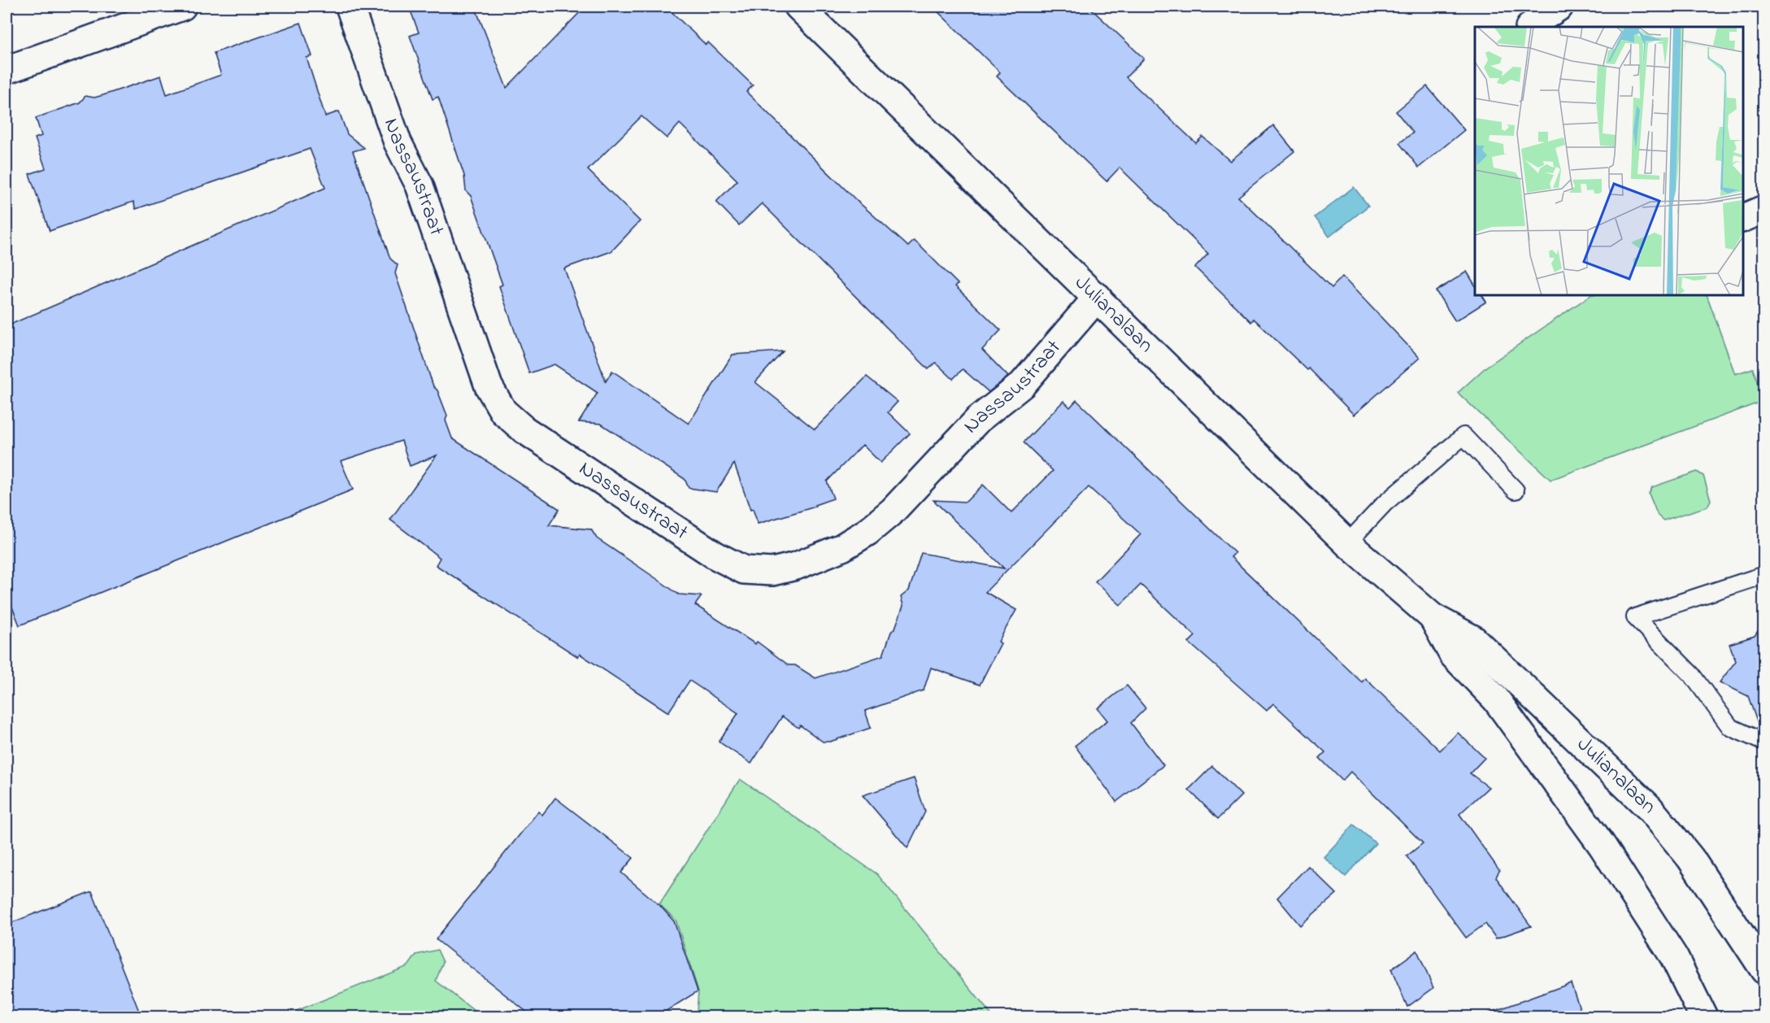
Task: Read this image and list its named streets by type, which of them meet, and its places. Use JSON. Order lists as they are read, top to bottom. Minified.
{"streets":{"main road":["Nassaustraat","Julianalaan"]},"crossings":[["Nassaustraat","Julianalaan"]]}
